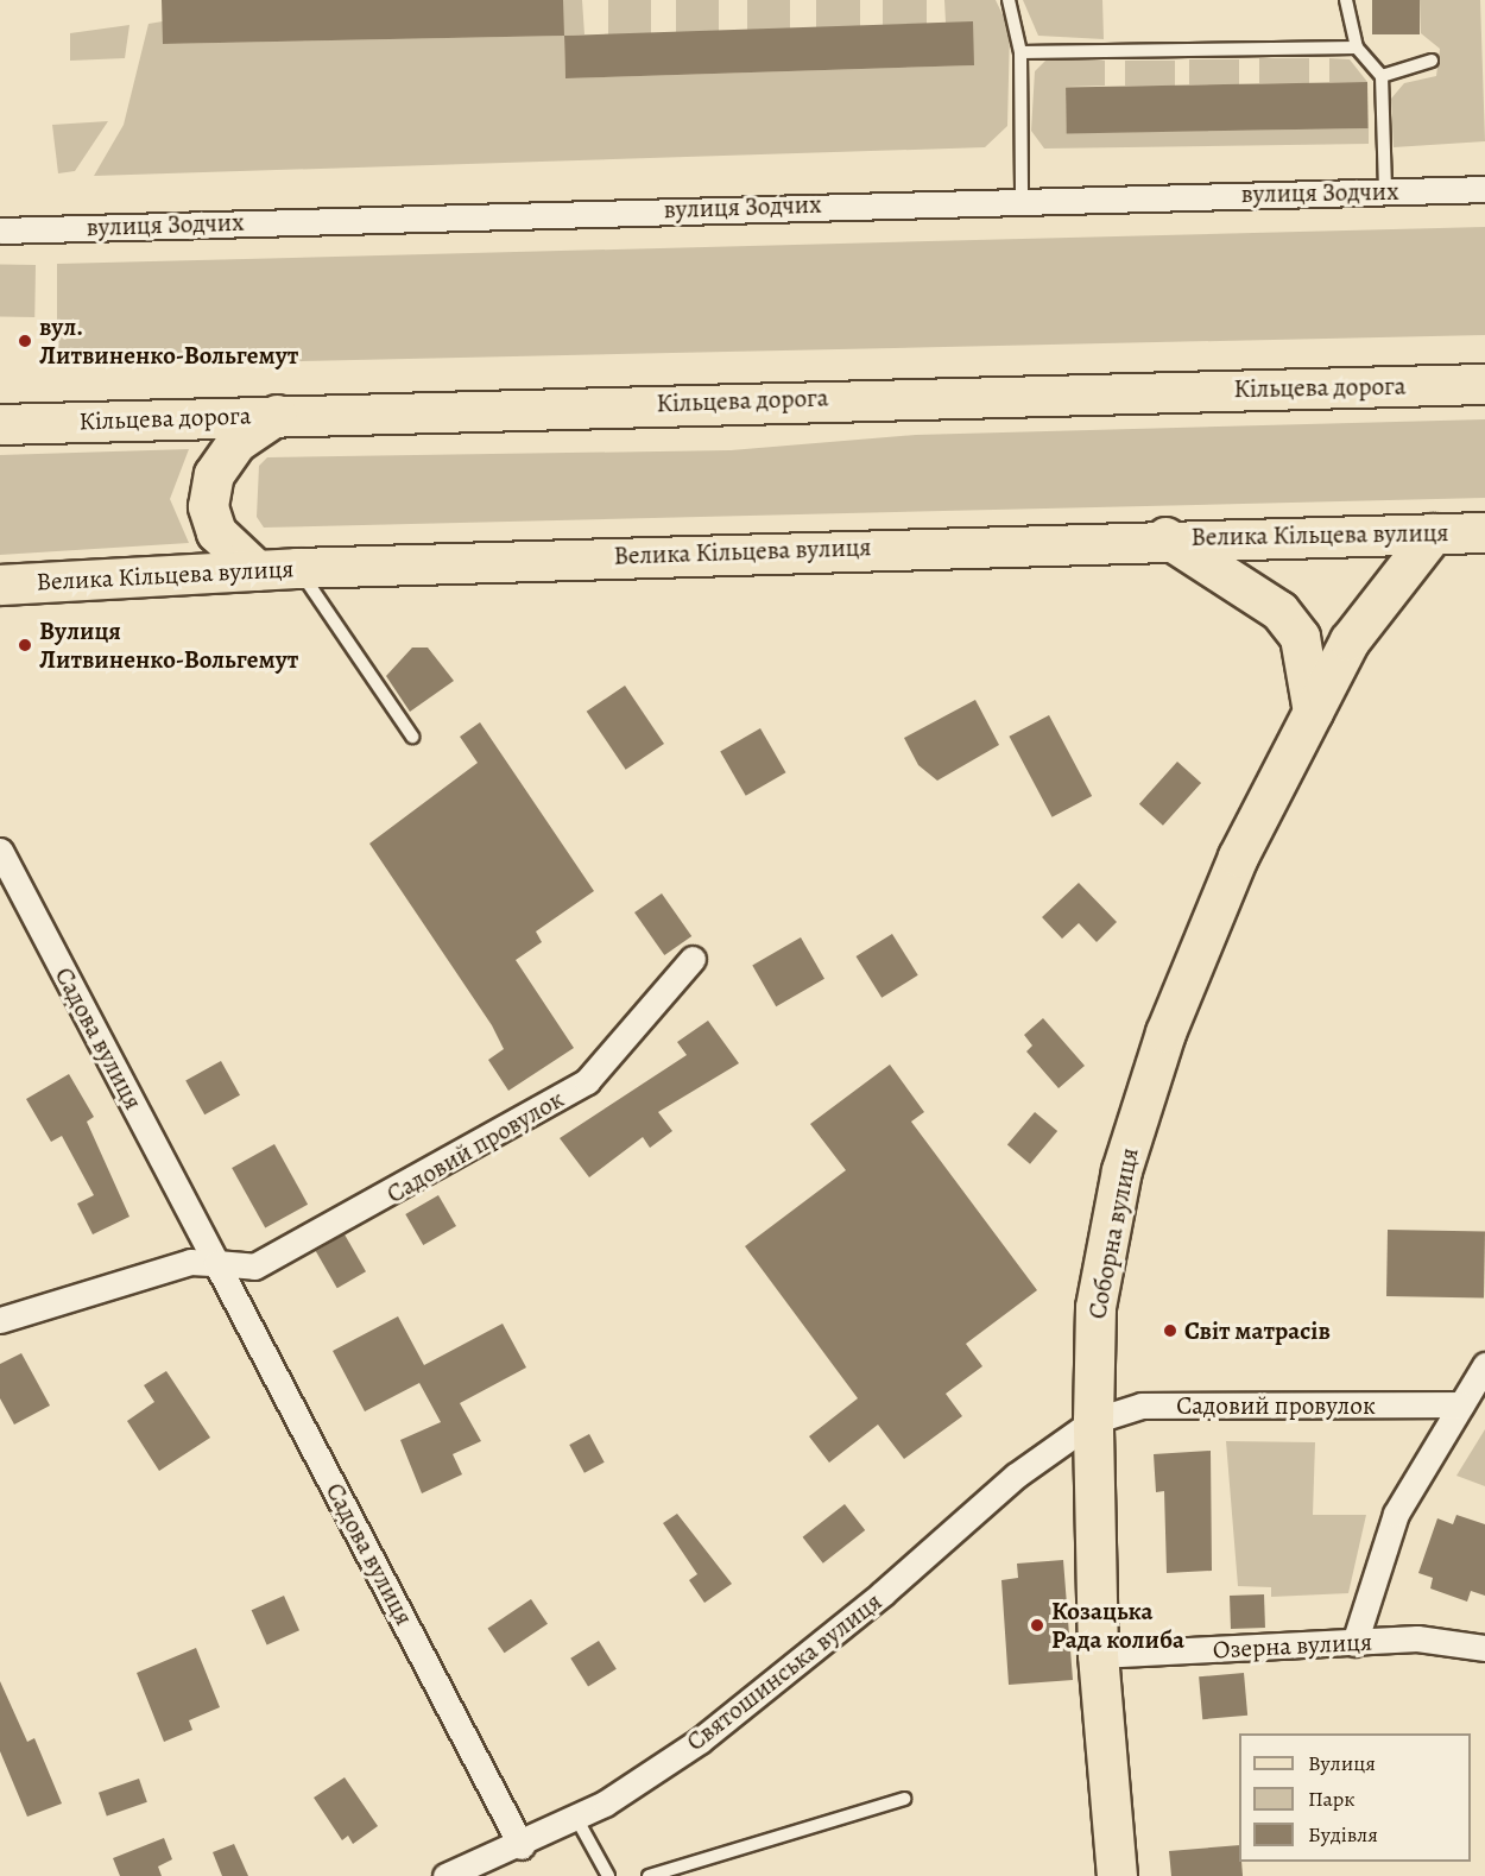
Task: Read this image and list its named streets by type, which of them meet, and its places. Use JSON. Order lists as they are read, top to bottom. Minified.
{"streets":{"main road":["Кільцева дорога","Велика Кільцева вулиця","Соборна вулиця"],"street":["вулиця Зодчих","Садова вулиця","Садовий провулок","Озерна вулиця","Святошинська вулиця"]},"crossings":[["Велика Кільцева вулиця","Соборна вулиця"],["Садова вулиця","Садовий провулок"],["Садова вулиця","Святошинська вулиця"],["Садовий провулок","Соборна вулиця"],["Садовий провулок","Святошинська вулиця"],["Соборна вулиця","Озерна вулиця"],["Соборна вулиця","Святошинська вулиця"]],"places":["вул. Литвиненко-Вольгемут","Вулиця Литвиненко-Вольгемут","Світ матрасів","Козацька Рада колиба"],"legend":["Вулиця","Парк","Будівля"]}
